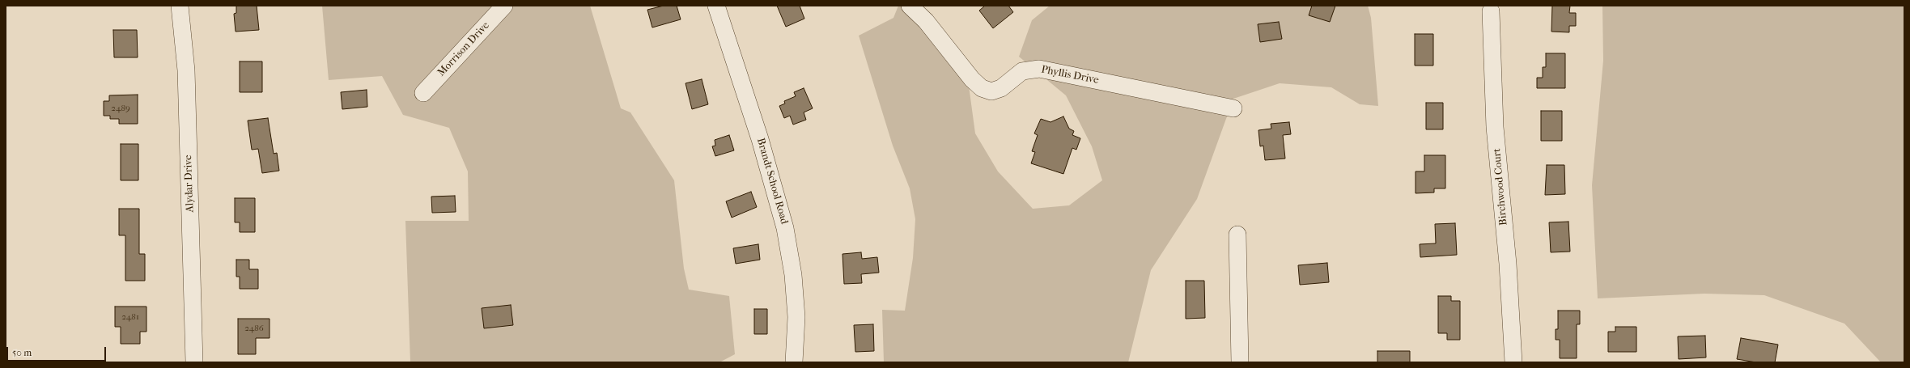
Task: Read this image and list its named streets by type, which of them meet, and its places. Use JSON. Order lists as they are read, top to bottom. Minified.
{"streets":{"street":["Morrison Drive","Phyllis Drive","Brandt School Road","Alydar Drive","Birchwood Court"]},"house_numbers":["2489","2481","2486"],"scale_bar":"50 m"}
